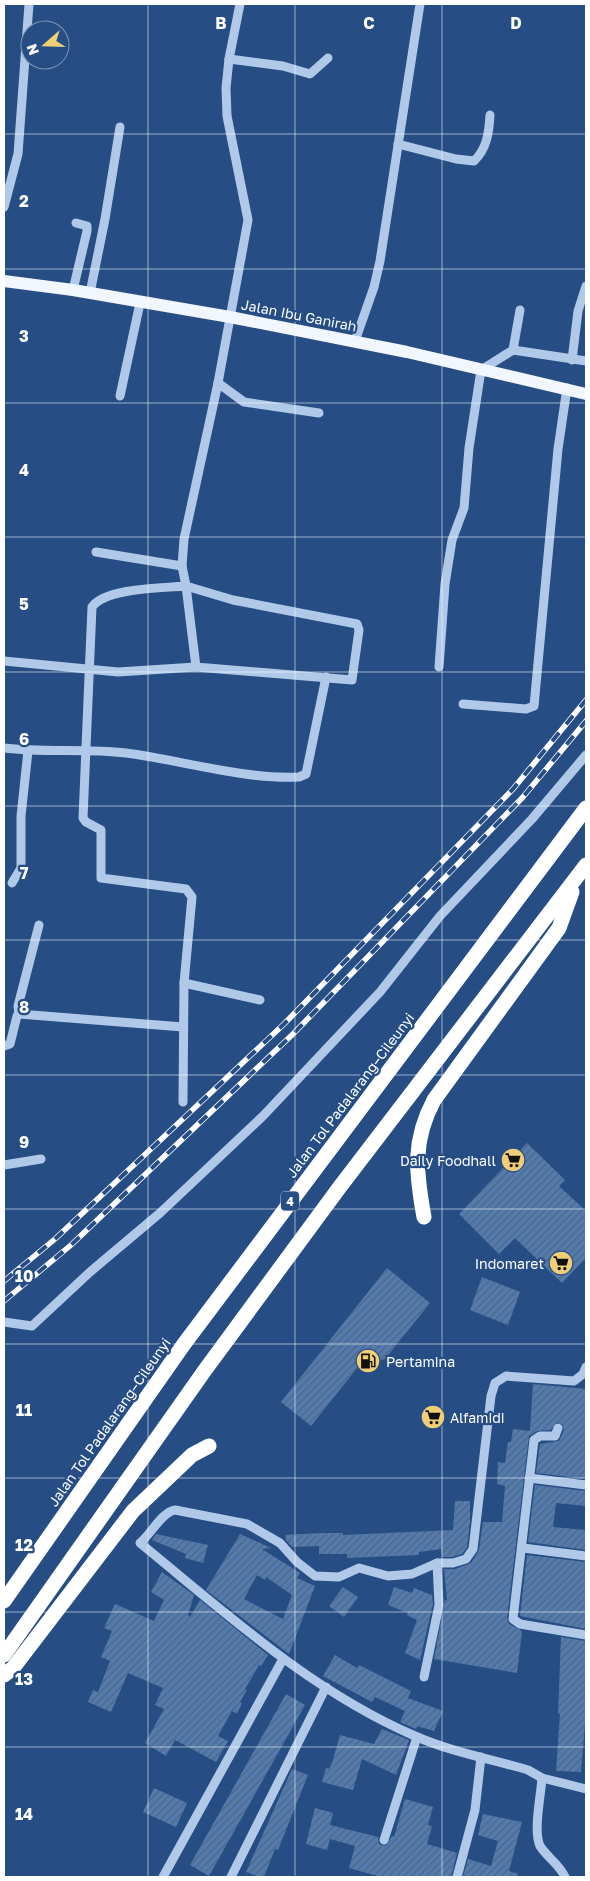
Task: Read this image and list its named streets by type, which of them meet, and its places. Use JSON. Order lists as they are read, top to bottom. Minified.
{"streets":{"highway":["Jalan Tol Padalarang–Cileunyi","4"],"main road":["Jalan Ibu Ganirah"]},"places":{"supermarket":["Daily Foodhall","Indomaret","Alfamidi"],"fuel station":["Pertamina"]},"north":"left","grid":{"columns":["B","C","D"],"rows":["2","3","4","5","6","7","8","9","10","11","12","13","14"]}}
